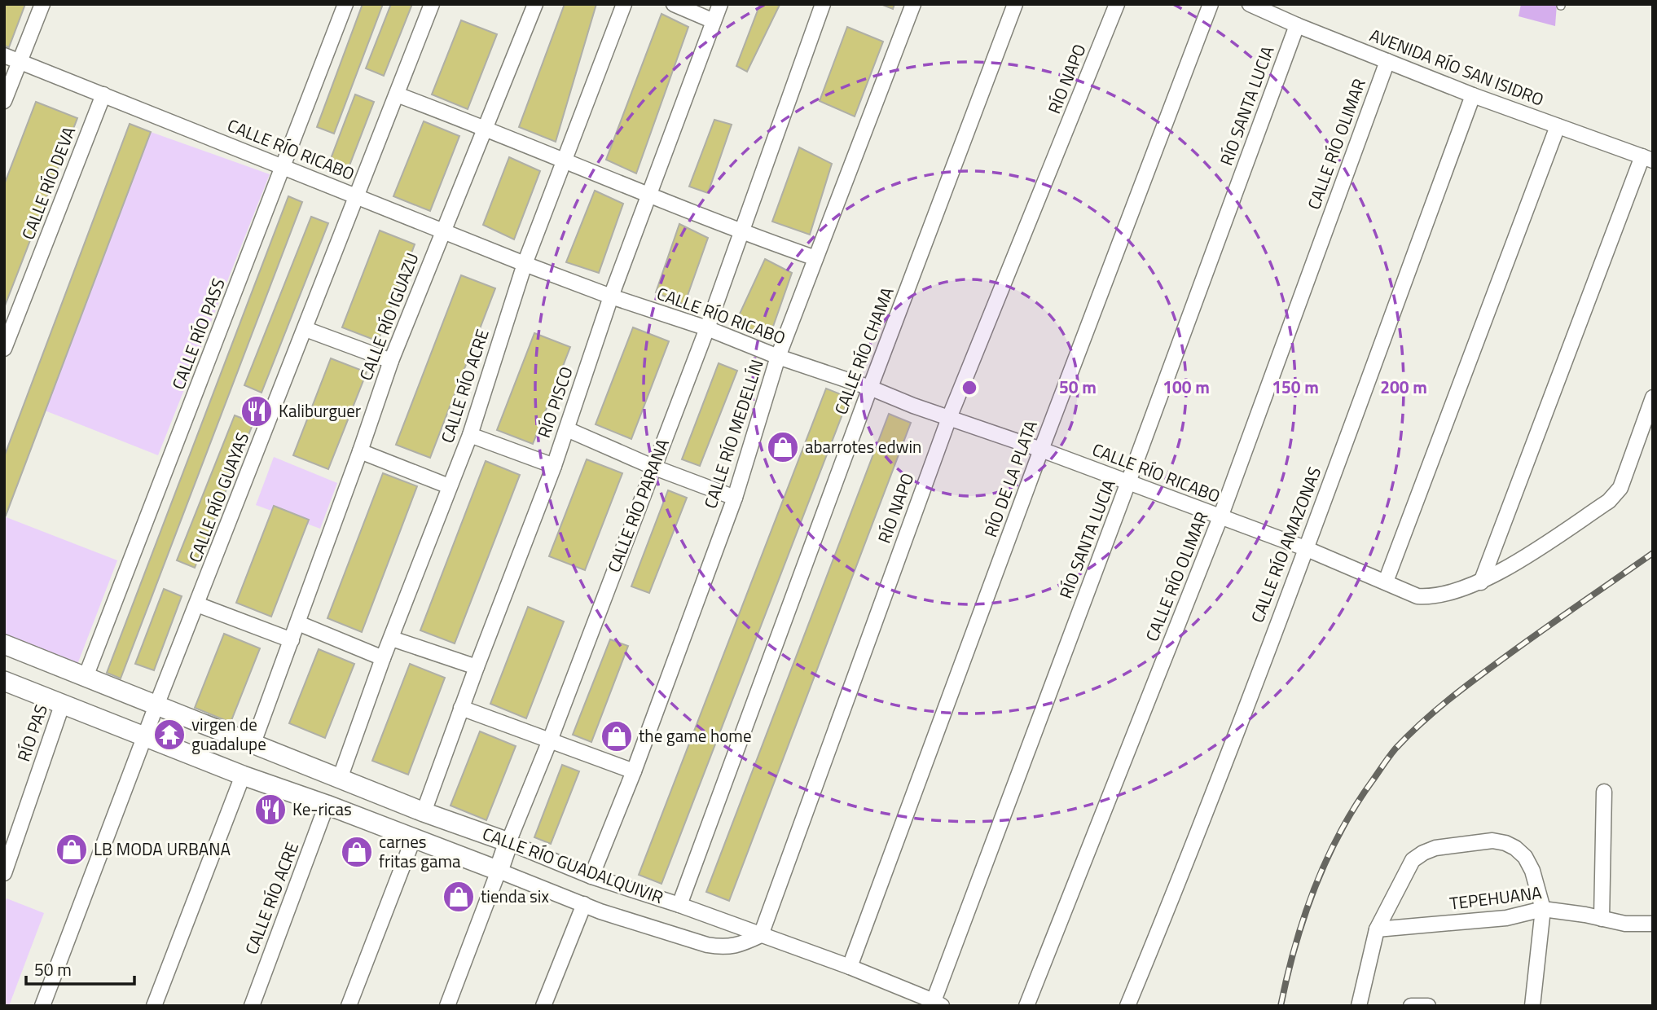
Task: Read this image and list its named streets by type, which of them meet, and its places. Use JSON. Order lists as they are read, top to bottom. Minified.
{"streets":{"street":["AVENIDA RÍO SAN ISIDRO","RÍO NAPO","RÍO SANTA LUCIA","CALLE RÍO OLIMAR","CALLE RÍO RICABO","CALLE RÍO DEVA","CALLE RÍO IGUAZU","CALLE RÍO PASS","CALLE RÍO CHAMA","CALLE RÍO ACRE","RÍO PISCO","CALLE RÍO MEDELLÍN","RÍO DE LA PLATA","CALLE RÍO GUAYAS","CALLE RÍO PARANA","CALLE RÍO AMAZONAS","RÍO PAS","CALLE RÍO GUADALQUIVIR","TEPEHUANA"]},"crossings":[["AVENIDA RÍO SAN ISIDRO","RÍO SANTA LUCIA"],["AVENIDA RÍO SAN ISIDRO","CALLE RÍO OLIMAR"],["AVENIDA RÍO SAN ISIDRO","CALLE RÍO AMAZONAS"],["RÍO NAPO","CALLE RÍO RICABO"],["RÍO NAPO","CALLE RÍO GUADALQUIVIR"],["RÍO SANTA LUCIA","CALLE RÍO RICABO"],["RÍO SANTA LUCIA","CALLE RÍO GUADALQUIVIR"],["CALLE RÍO OLIMAR","CALLE RÍO RICABO"],["CALLE RÍO RICABO","CALLE RÍO DEVA"],["CALLE RÍO RICABO","CALLE RÍO IGUAZU"],["CALLE RÍO RICABO","CALLE RÍO PASS"],["CALLE RÍO RICABO","CALLE RÍO CHAMA"],["CALLE RÍO RICABO","CALLE RÍO ACRE"],["CALLE RÍO RICABO","RÍO PISCO"],["CALLE RÍO RICABO","CALLE RÍO MEDELLÍN"],["CALLE RÍO RICABO","RÍO DE LA PLATA"],["CALLE RÍO RICABO","CALLE RÍO GUAYAS"],["CALLE RÍO RICABO","CALLE RÍO PARANA"],["CALLE RÍO RICABO","CALLE RÍO AMAZONAS"],["CALLE RÍO IGUAZU","CALLE RÍO GUADALQUIVIR"],["CALLE RÍO PASS","CALLE RÍO GUADALQUIVIR"],["CALLE RÍO CHAMA","CALLE RÍO GUADALQUIVIR"],["CALLE RÍO ACRE","CALLE RÍO GUADALQUIVIR"],["RÍO PISCO","CALLE RÍO GUADALQUIVIR"],["CALLE RÍO MEDELLÍN","CALLE RÍO GUADALQUIVIR"],["RÍO DE LA PLATA","CALLE RÍO GUADALQUIVIR"],["CALLE RÍO GUAYAS","CALLE RÍO GUADALQUIVIR"],["CALLE RÍO PARANA","CALLE RÍO GUADALQUIVIR"],["RÍO PAS","CALLE RÍO GUADALQUIVIR"]],"places":{"restaurant":["Kaliburguer","Ke-ricas"],"shop":["abarrotes edwin","the game home","LB MODA URBANA","carnes fritas gama","tienda six"],"temple":["virgen de guadalupe"]},"scale_bar":"50 m","rings":["50 m","100 m","150 m","200 m"]}
